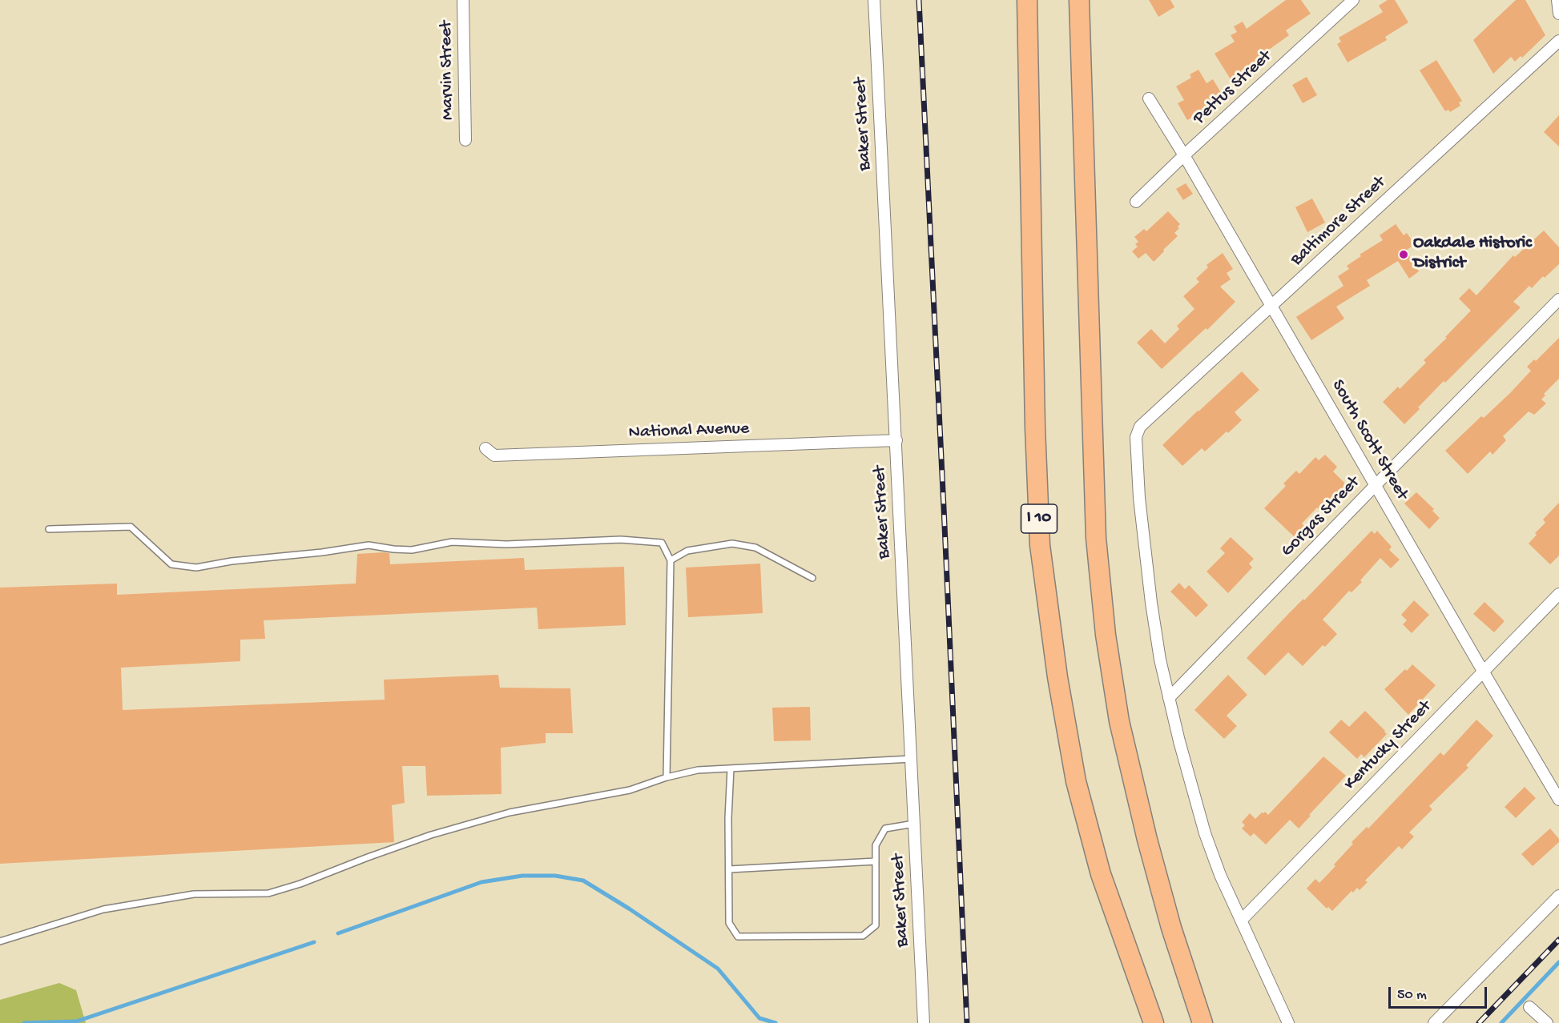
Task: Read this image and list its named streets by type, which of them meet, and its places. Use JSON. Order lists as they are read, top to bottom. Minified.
{"streets":{"highway":["I 10"],"street":["Marvin Street","Pettus Street","Baker Street","Baltimore Street","National Avenue","South Scott Street","Gorgas Street","Kentucky Street"]},"crossings":[["Pettus Street","South Scott Street"],["Baker Street","National Avenue"],["Baltimore Street","South Scott Street"],["Baltimore Street","Gorgas Street"],["South Scott Street","Gorgas Street"],["South Scott Street","Kentucky Street"]],"places":["Oakdale Historic District"],"scale_bar":"50 m"}
